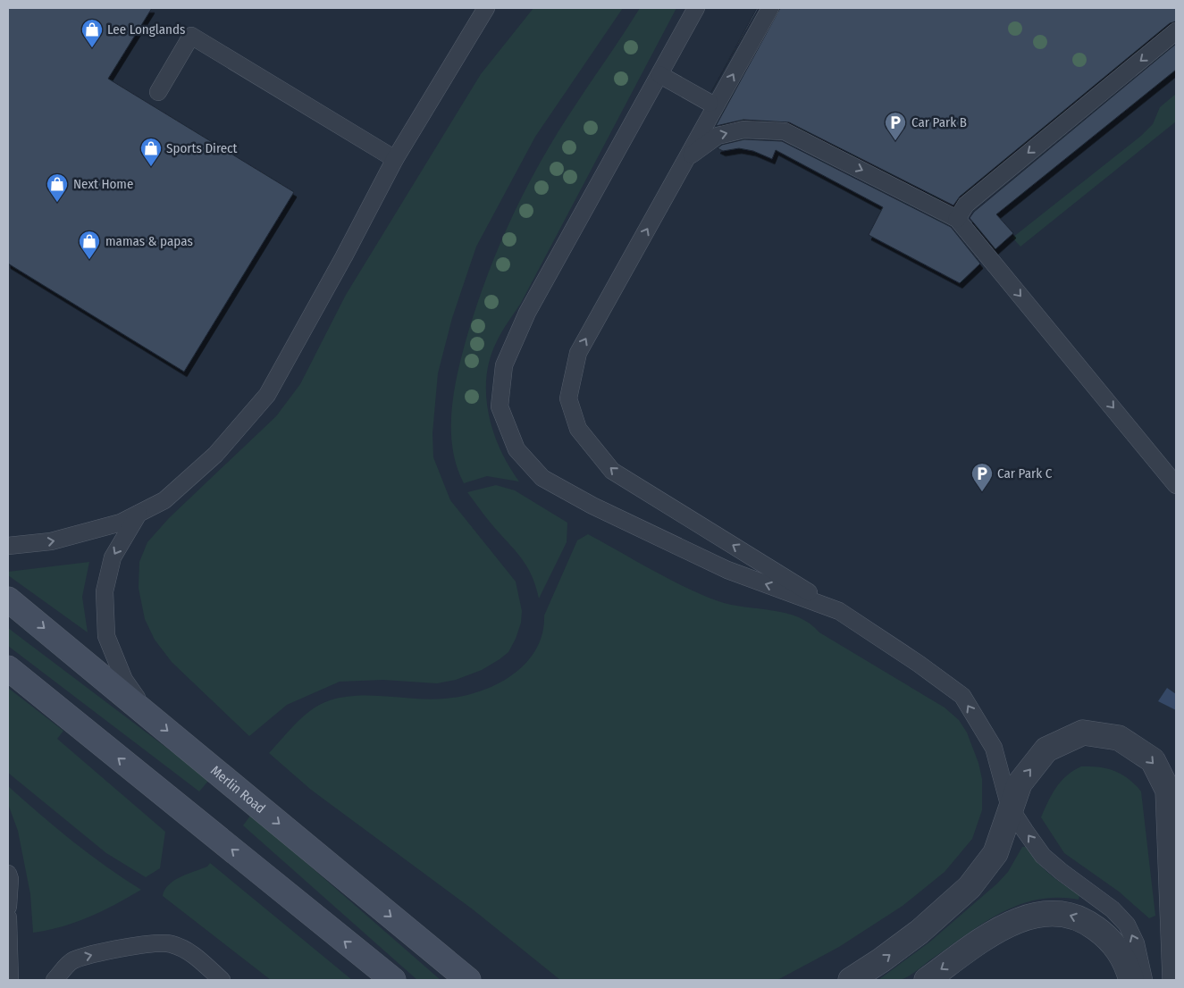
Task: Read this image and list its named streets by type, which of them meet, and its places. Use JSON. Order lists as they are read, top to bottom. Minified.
{"streets":{"street":["Merlin Road"]},"places":{"shop":["Lee Longlands","Sports Direct","Next Home","mamas & papas"],"parking":["Car Park B","Car Park C"]}}
